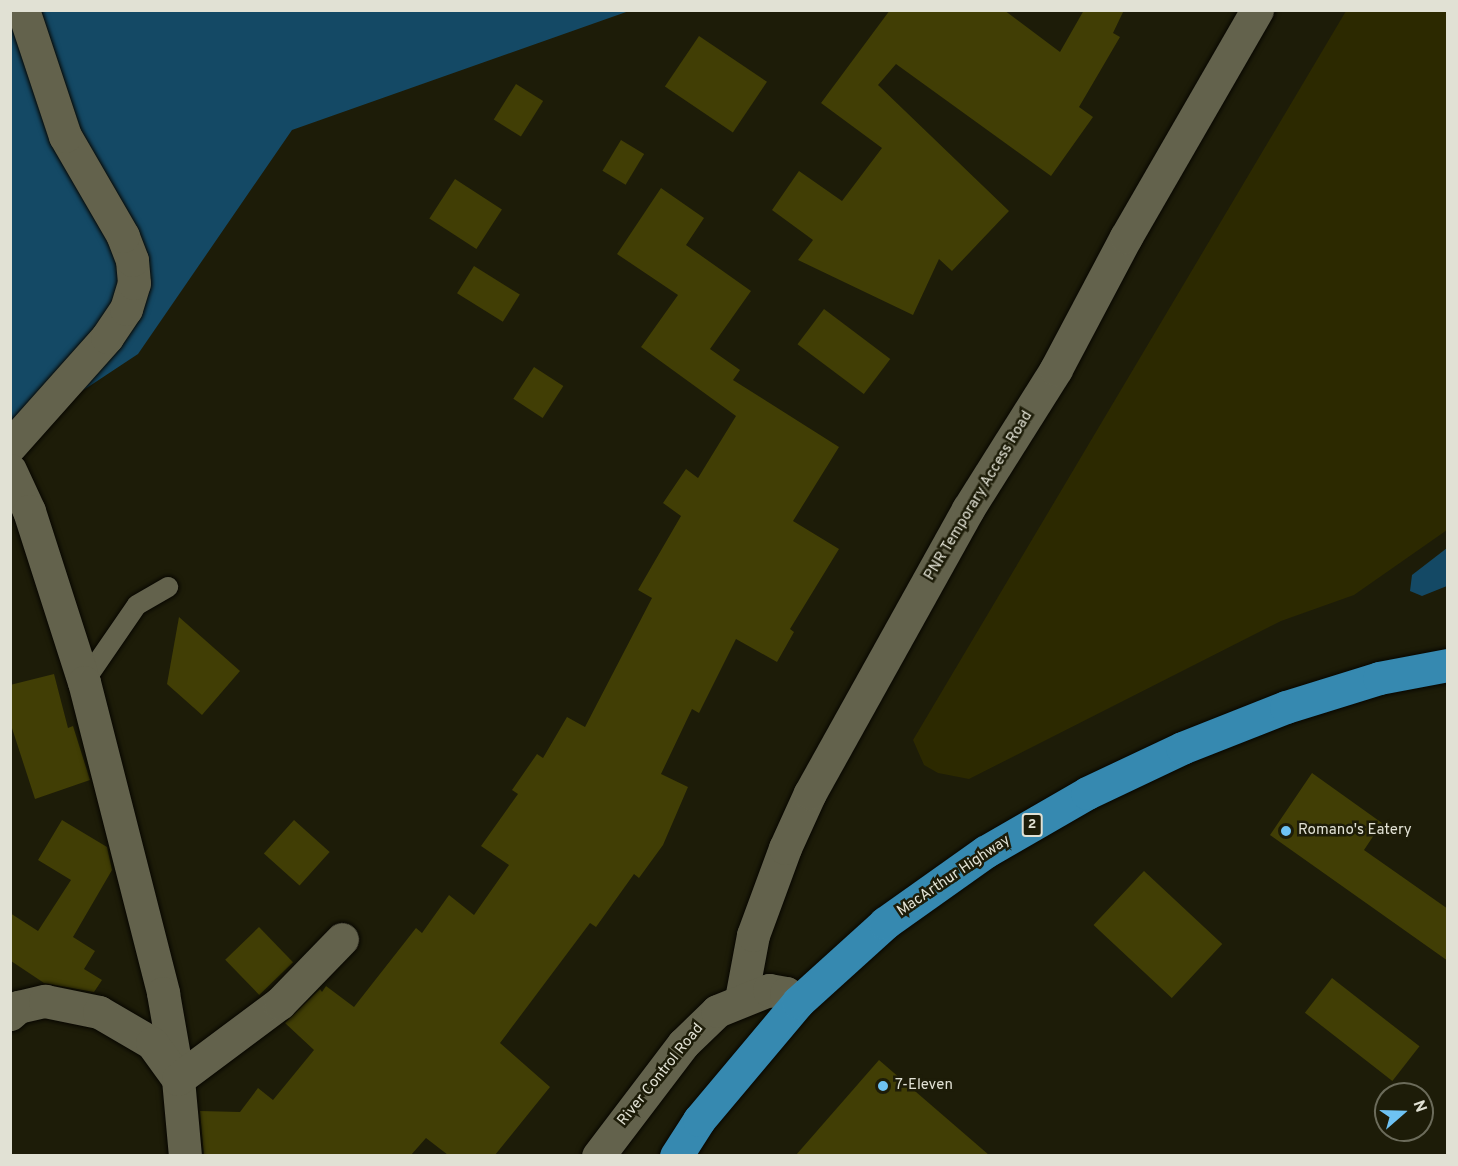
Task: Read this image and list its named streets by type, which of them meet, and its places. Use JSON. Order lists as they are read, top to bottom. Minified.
{"streets":{"highway":["2","MacArthur Highway"],"street":["PNR Temporary Access Road","River Control Road"]},"crossings":[["PNR Temporary Access Road","River Control Road"],["MacArthur Highway","River Control Road"]],"places":["Romano's Eatery","7-Eleven"],"north":"right"}
